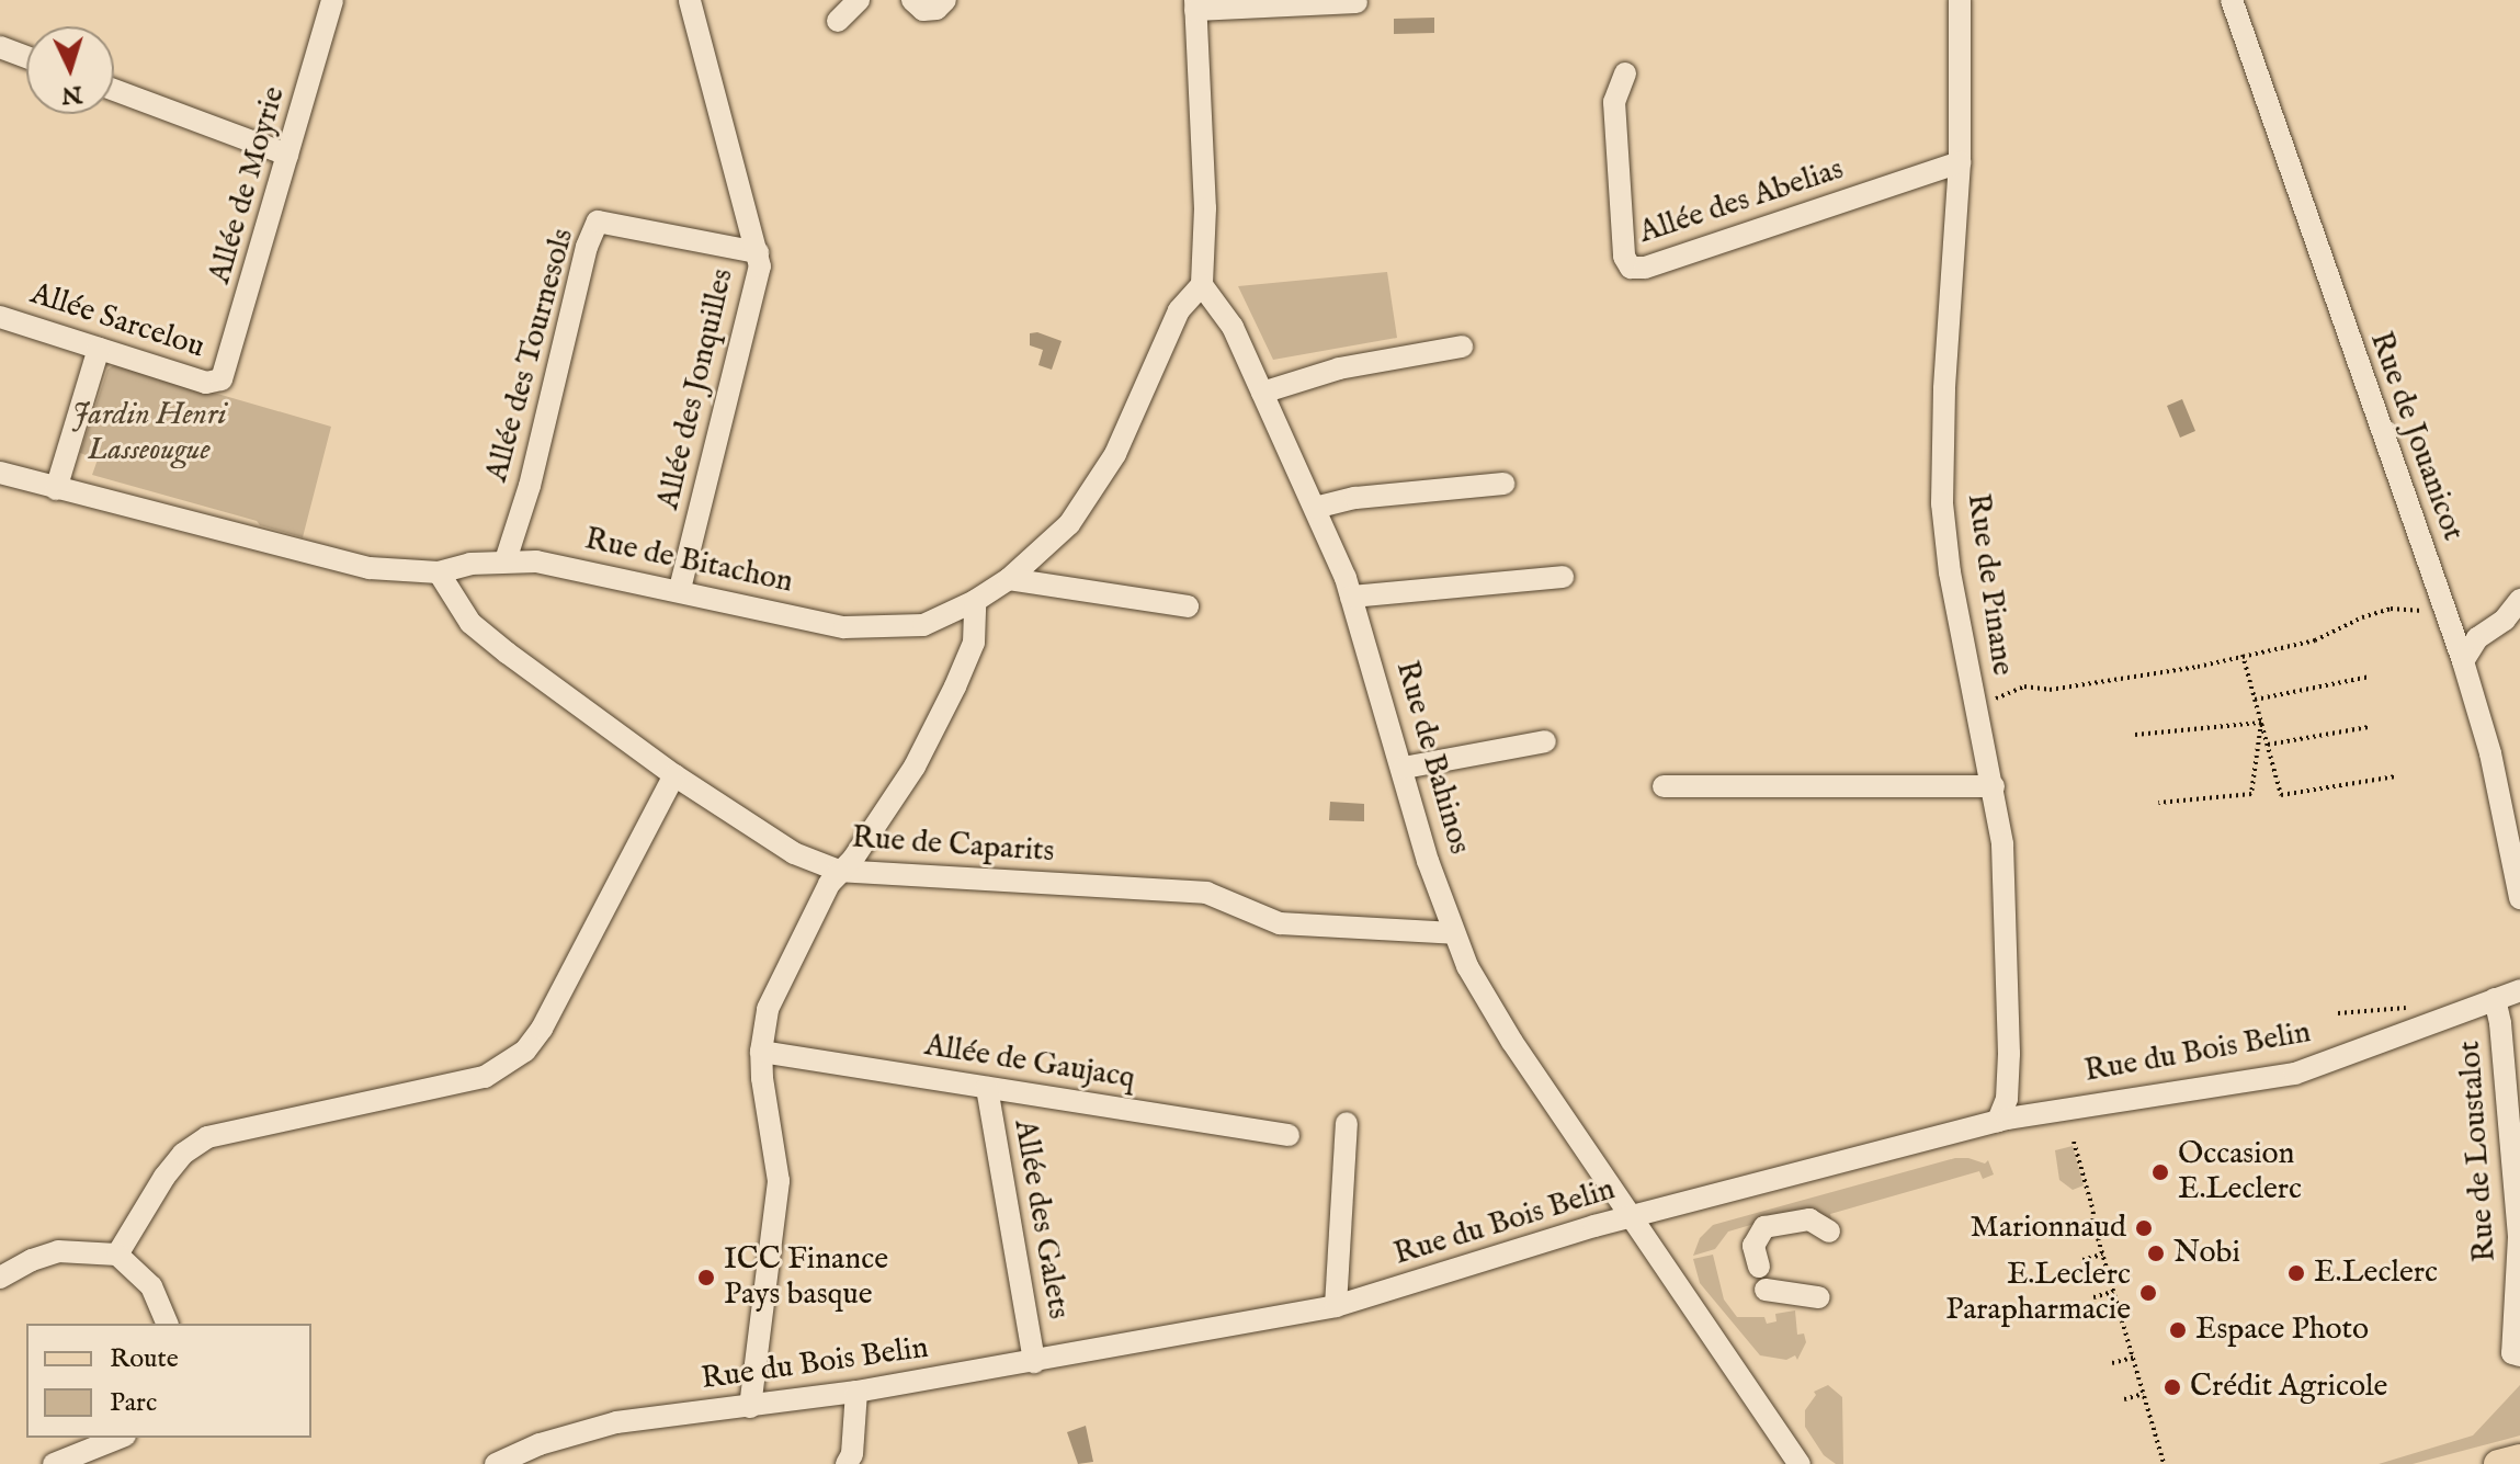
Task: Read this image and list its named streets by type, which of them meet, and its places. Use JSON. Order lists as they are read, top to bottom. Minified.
{"streets":{"street":["Allée de Moyrie","Allée des Abelias","Allée Sarcelou","Allée des Tournesols","Allée des Jonquilles","Rue de Jouanicot","Rue de Bitachon","Rue de Pinane","Rue de Bahinos","Rue de Caparits","Rue du Bois Belin","Allée de Gaujacq","Rue de Loustalot","Allée des Galets"]},"crossings":[["Allée de Moyrie","Allée Sarcelou"],["Allée des Abelias","Rue de Pinane"],["Allée des Tournesols","Allée des Jonquilles"],["Allée des Tournesols","Rue de Bitachon"],["Allée des Jonquilles","Rue de Bitachon"],["Rue de Bitachon","Rue de Bahinos"],["Rue de Bitachon","Rue de Caparits"],["Rue de Pinane","Rue du Bois Belin"],["Rue de Bahinos","Rue de Caparits"],["Rue de Bahinos","Rue du Bois Belin"],["Rue du Bois Belin","Rue de Loustalot"],["Rue du Bois Belin","Allée des Galets"],["Allée de Gaujacq","Allée des Galets"]],"parks":["Jardin Henri Lasseougue"],"places":["Occasion E.Leclerc","Marionnaud","Nobi","E.Leclerc","ICC Finance Pays basque","E.Leclerc Parapharmacie","Espace Photo","Crédit Agricole"],"legend":["Route","Parc"],"north":"bottom"}
